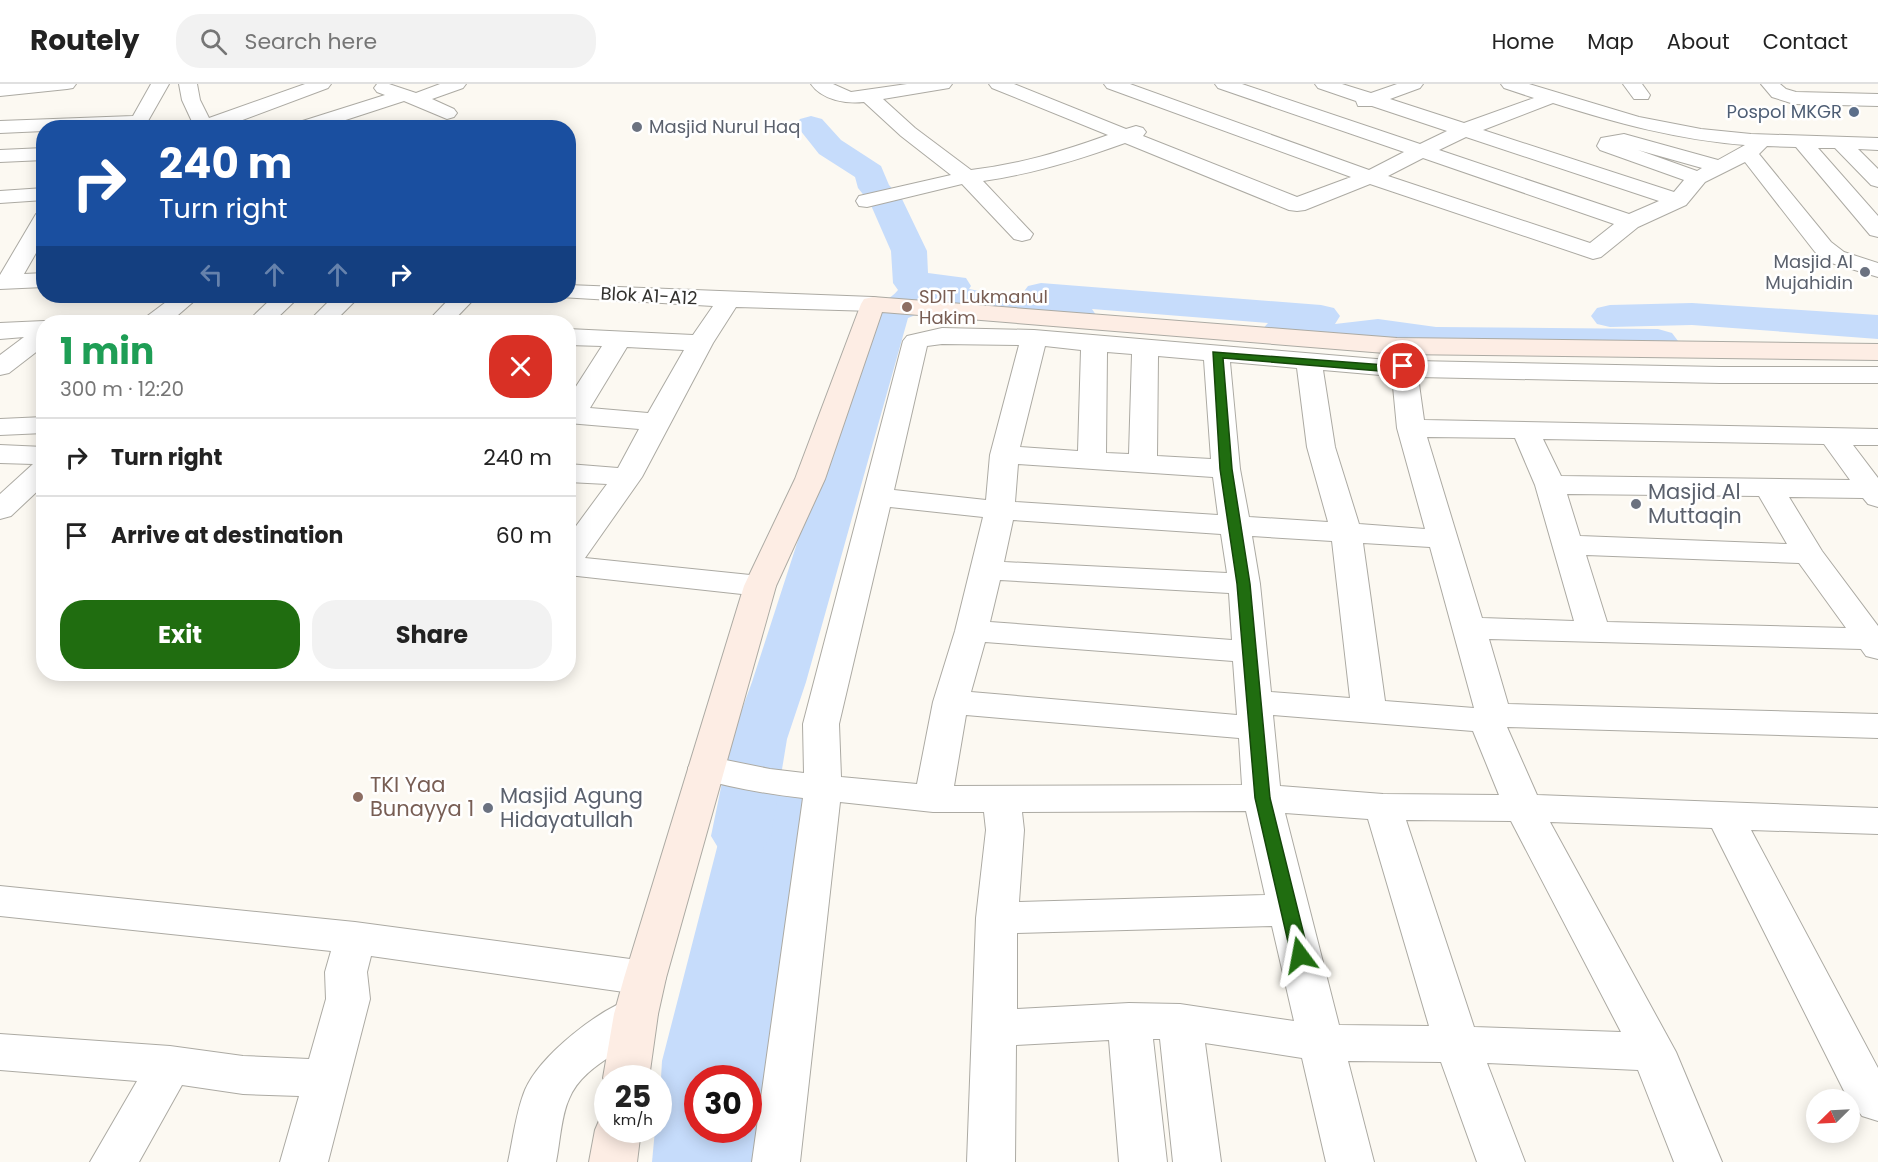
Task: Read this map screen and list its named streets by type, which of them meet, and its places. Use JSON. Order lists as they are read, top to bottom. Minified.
{"streets":{"street":["Blok A1-A12"]},"places":["Pospol MKGR","Masjid Nurul Haq","Masjid Al Mujahidin","SDIT Lukmanul Hakim","Masjid Al Muttaqin","TKI Yaa Bunayya 1","Masjid Agung Hidayatullah"],"north":"bottom left","page":{"header":"Routely","search":"Search here","nav":["Home","Map","About","Contact"],"turn":["240 m","Turn right"],"heading":["1 min","300 m · 12:20"],"list":[{"name":"Turn right","value":"240 m"},{"name":"Arrive at destination","value":"60 m"}],"buttons":["Exit","Share"],"speed":"25 km/h","limit":"30"}}
